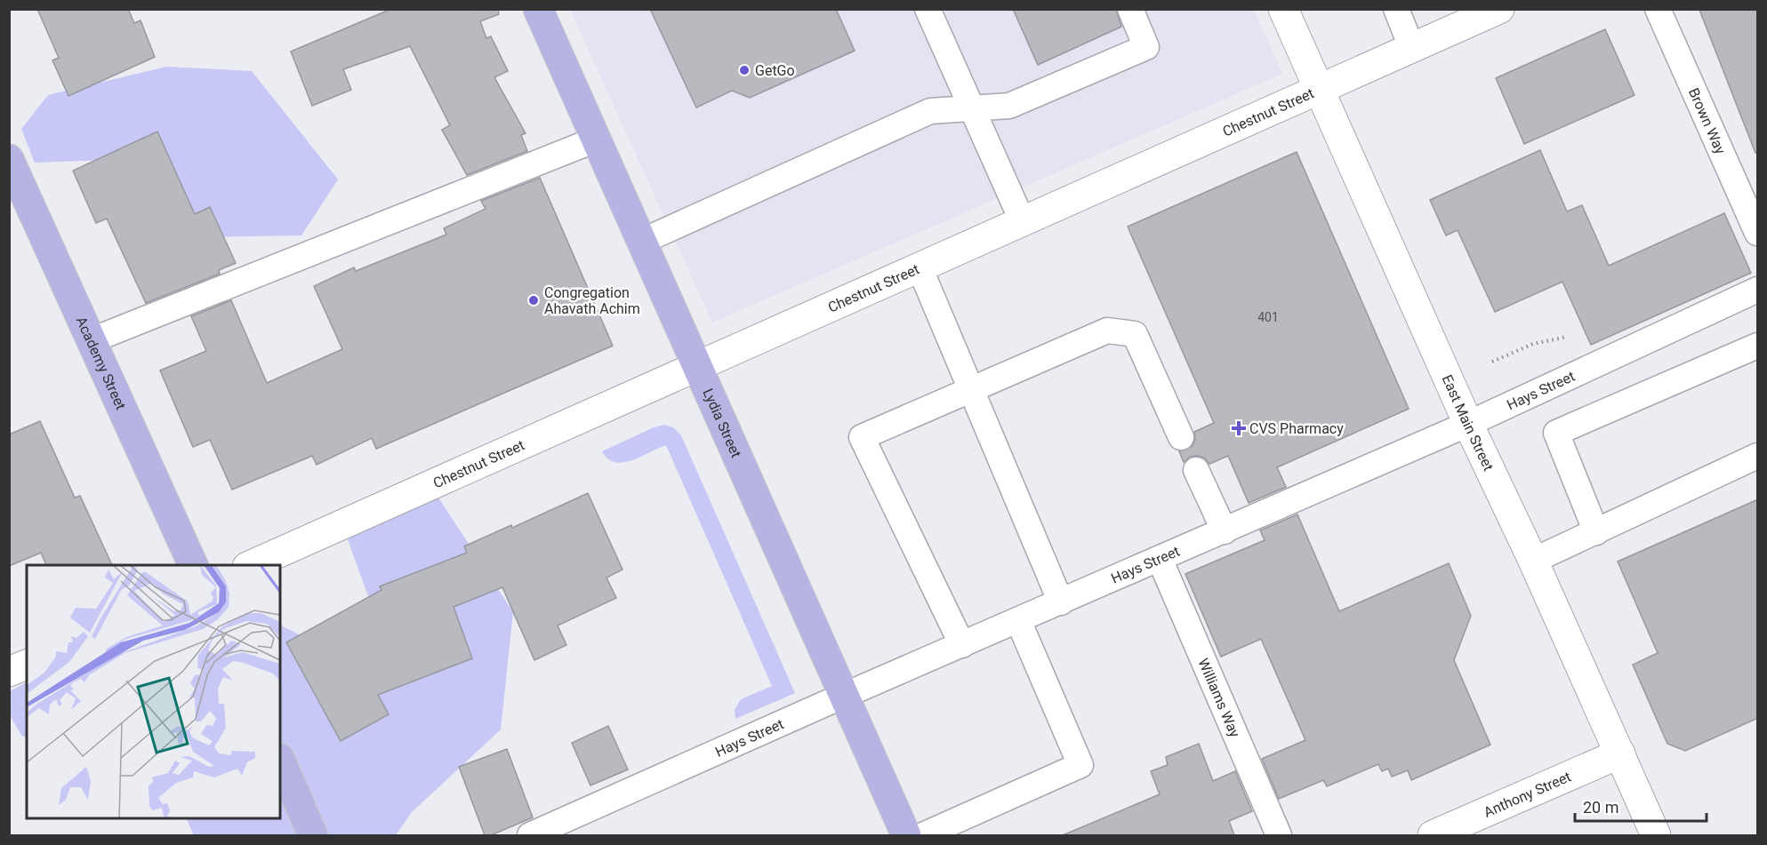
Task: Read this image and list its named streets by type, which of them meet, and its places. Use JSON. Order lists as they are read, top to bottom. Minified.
{"streets":{"main road":["Chestnut Street","Academy Street","Lydia Street","East Main Street","Anthony Street"],"lane":["Brown Way","Hays Street","Williams Way"]},"crossings":[["Chestnut Street","Lydia Street"],["Chestnut Street","East Main Street"],["Hays Street","Lydia Street"],["Hays Street","East Main Street"],["Hays Street","Williams Way"],["East Main Street","Anthony Street"]],"places":{"other":["GetGo","Congregation Ahavath Achim"],"health":["CVS Pharmacy"]},"house_numbers":["401"],"scale_bar":"20 m"}
